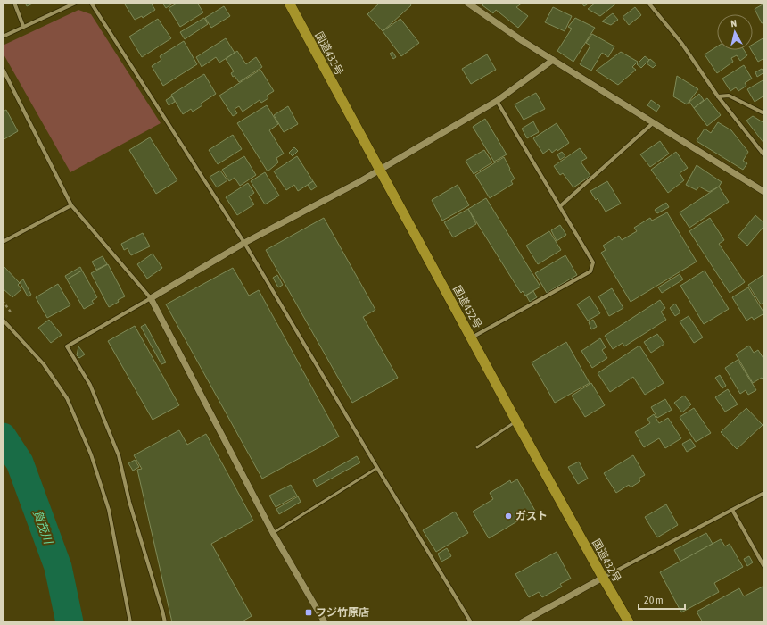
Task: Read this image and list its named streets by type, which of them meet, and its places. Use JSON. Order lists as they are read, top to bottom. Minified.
{"streets":{"highway":["国道432号"]},"water":["賀茂川"],"places":{"other":["ガスト"],"transit":["フジ竹原店"]},"scale_bar":"20 m","north":"top"}
